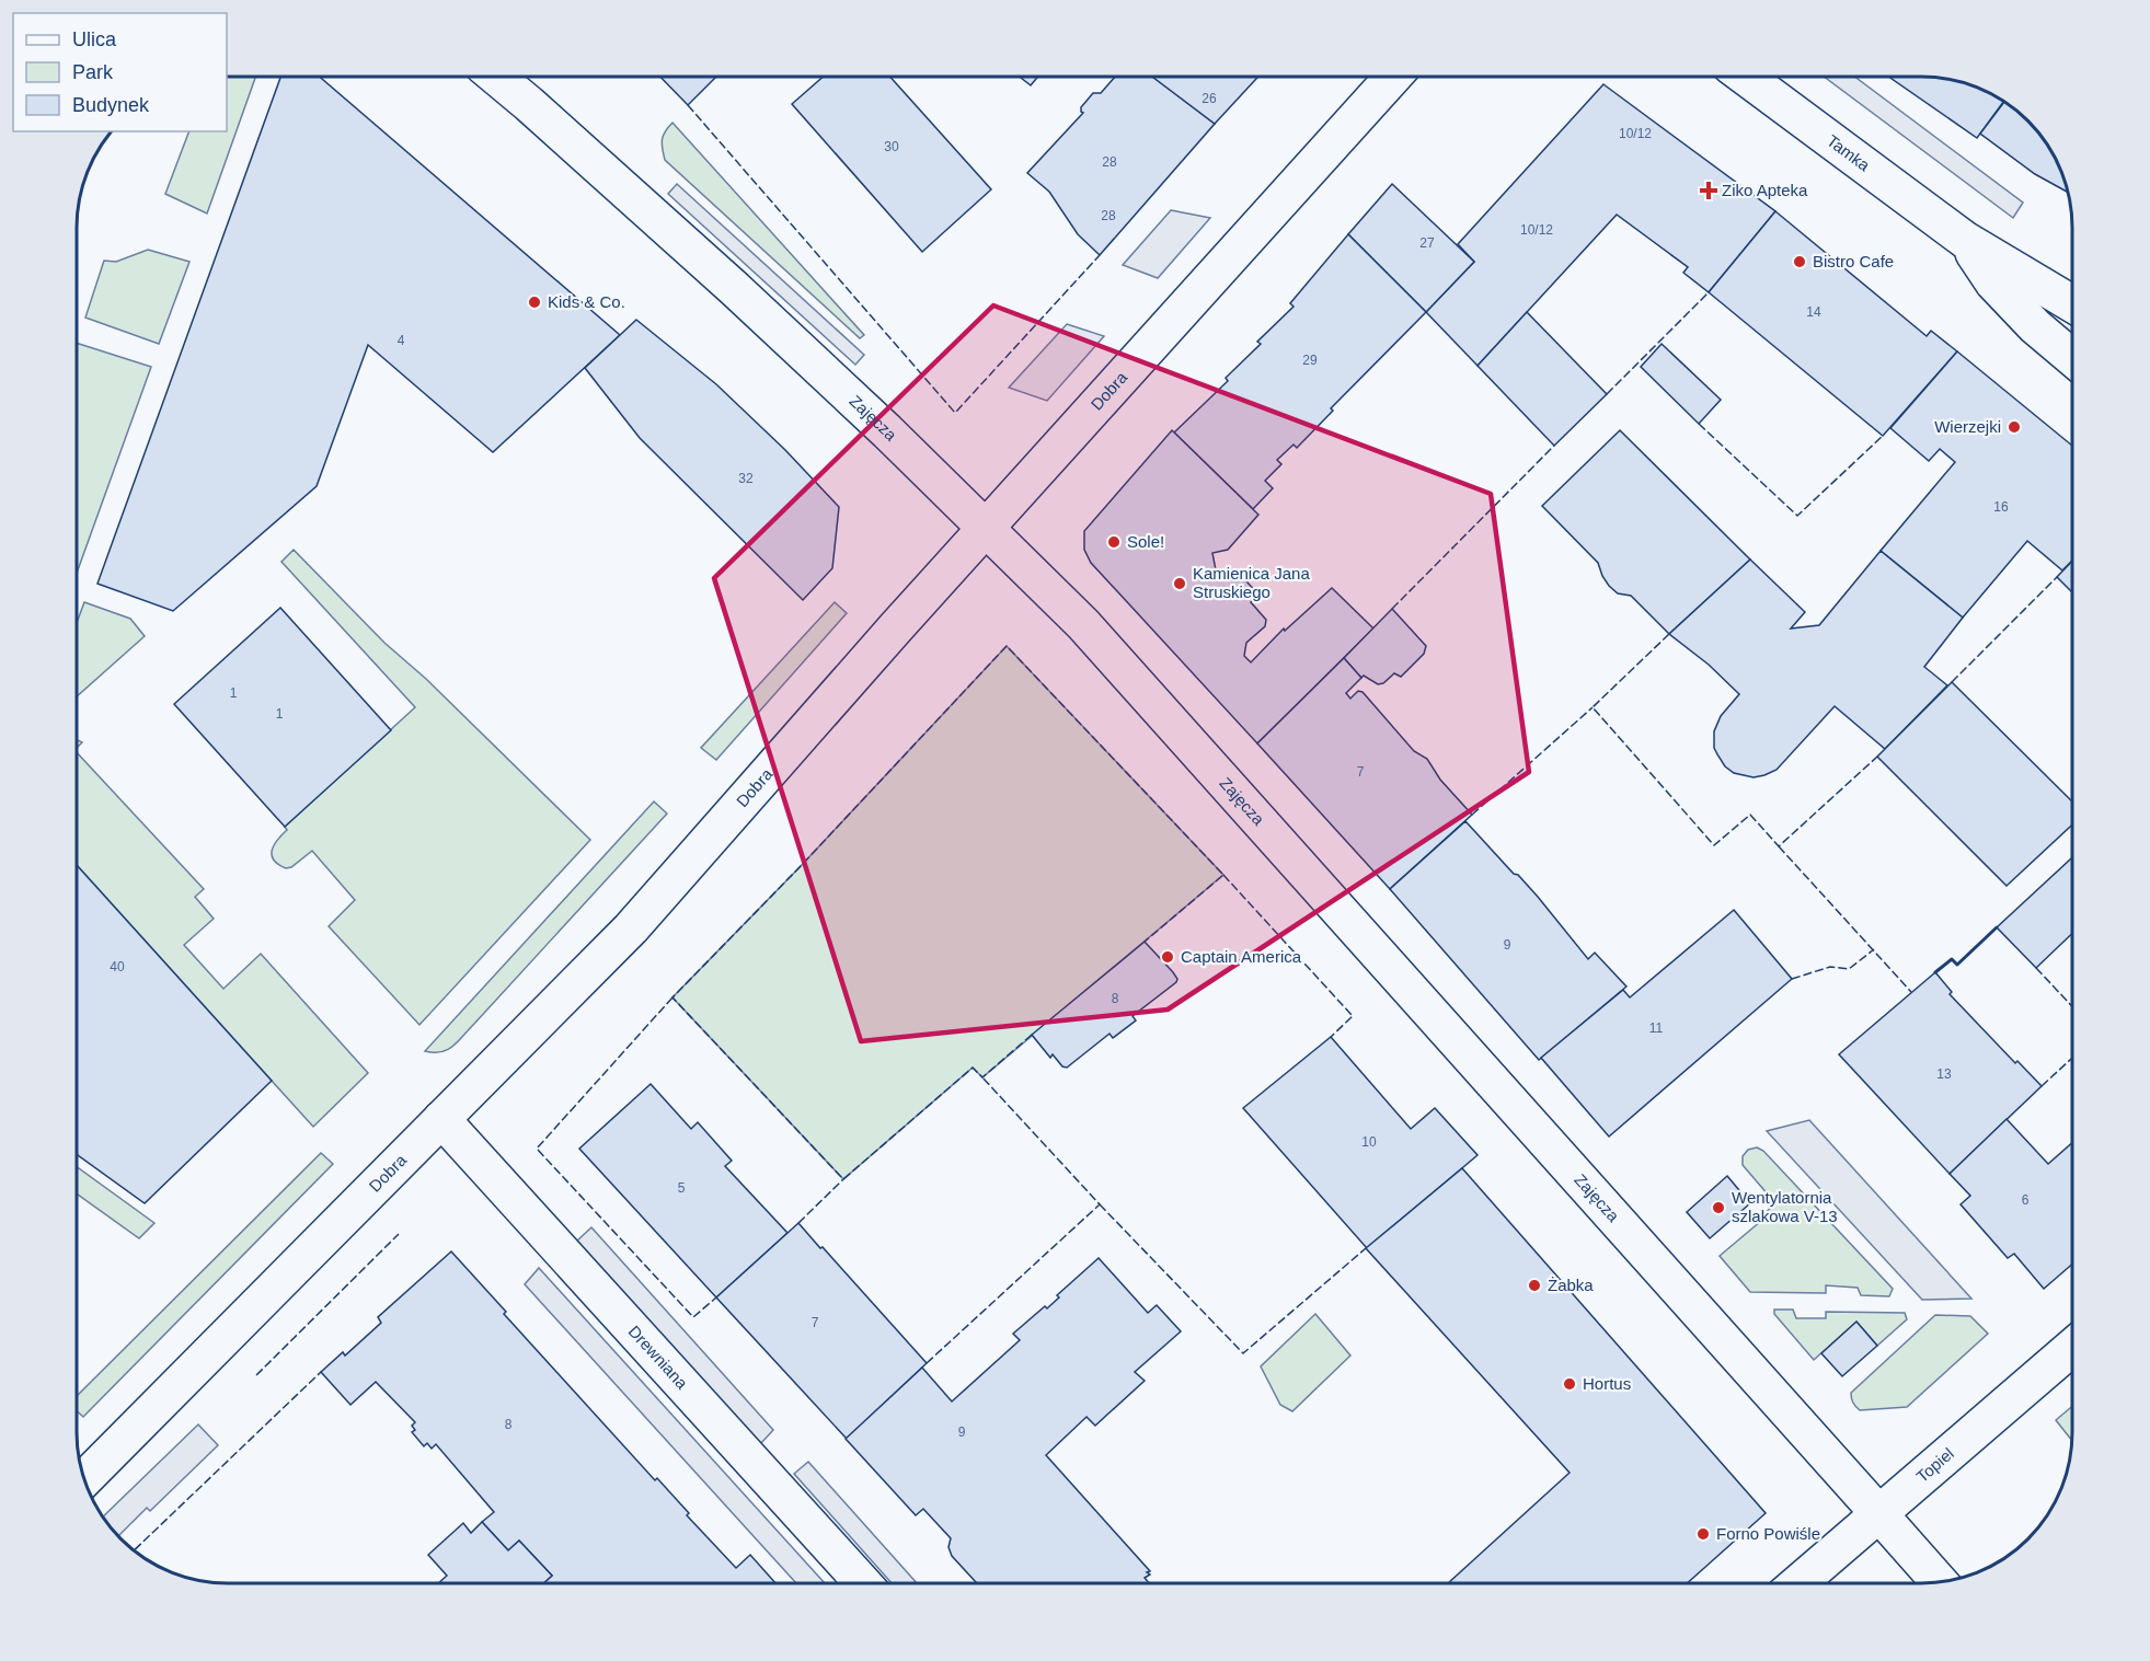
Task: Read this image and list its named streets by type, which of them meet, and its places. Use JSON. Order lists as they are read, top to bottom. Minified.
{"streets":{"street":["Tamka","Dobra","Zajęcza","Drewniana","Topiel"]},"crossings":[["Dobra","Zajęcza"],["Dobra","Drewniana"],["Zajęcza","Topiel"]],"places":{"health":["Ziko Apteka"],"other":["Bistro Cafe","Kids & Co.","Wierzejki","Sole!","Kamienica Jana Struskiego","Captain America","Wentylatornia szlakowa V-13","Żabka","Hortus","Forno Powiśle"]},"house_numbers":["26","10/12","30","28","28","10/12","27","14","4","29","32","16","1","1","7","9","40","8","11","13","10","5","6","7","8","9"],"legend":["Ulica","Park","Budynek"]}
